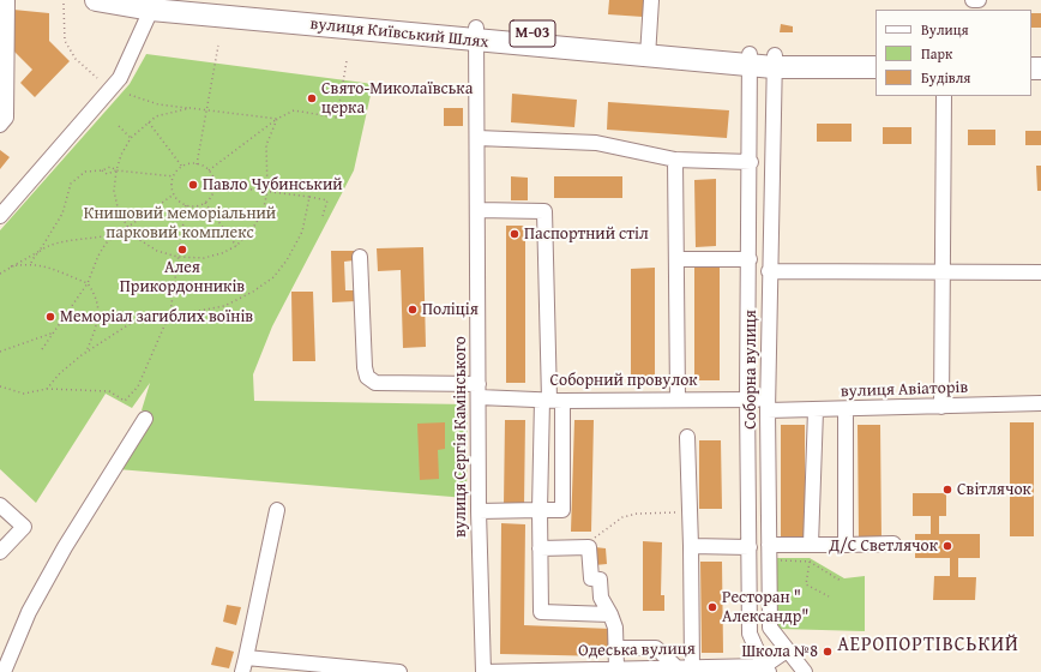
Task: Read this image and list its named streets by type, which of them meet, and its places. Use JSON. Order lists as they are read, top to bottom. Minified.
{"streets":{"highway":["вулиця Київський Шлях","М-03"],"street":["Соборна вулиця","Соборний провулок","вулиця Авіаторів","вулиця Сергія Камінського","Одеська вулиця"]},"crossings":[["вулиця Київський Шлях","Соборна вулиця"],["вулиця Київський Шлях","вулиця Сергія Камінського"],["Соборна вулиця","Соборний провулок"],["Соборна вулиця","вулиця Авіаторів"],["Соборна вулиця","Одеська вулиця"],["Соборний провулок","вулиця Авіаторів"],["Соборний провулок","вулиця Сергія Камінського"],["вулиця Сергія Камінського","Одеська вулиця"]],"districts":["АЕРОПОРТІВСЬКИЙ"],"parks":["Книшовий меморіальний парковий комплекс"],"places":["Свято-Миколаївська церка","Павло Чубинський","Паспортний стіл","Алея Прикордонників","Поліція","Меморіал загиблих воїнів","Світлячок","Д/С Светлячок","Ресторан \" Александр\"","Школа №8"],"legend":["Вулиця","Парк","Будівля"]}
